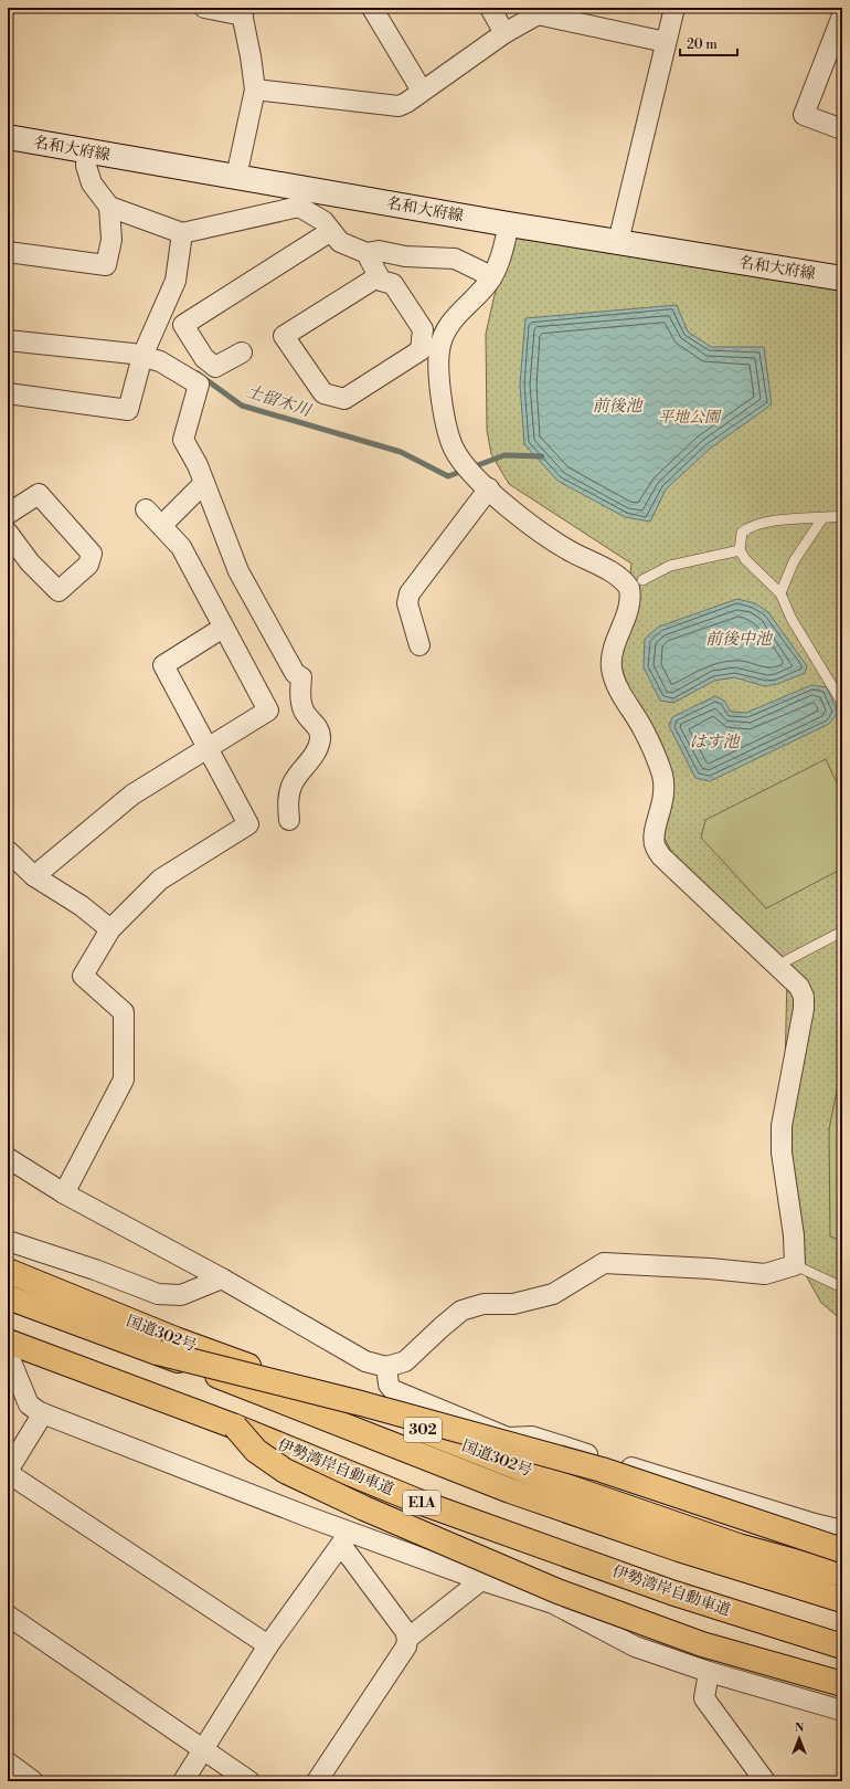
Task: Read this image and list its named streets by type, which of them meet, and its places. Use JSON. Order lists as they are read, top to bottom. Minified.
{"streets":{"highway":["国道302号","302","伊勢湾岸自動車道","E1A"],"main road":["名和大府線"]},"water":["土留木川","前後池","前後中池","はす池"],"parks":["平地公園"],"scale_bar":"20 m","north":"top"}
